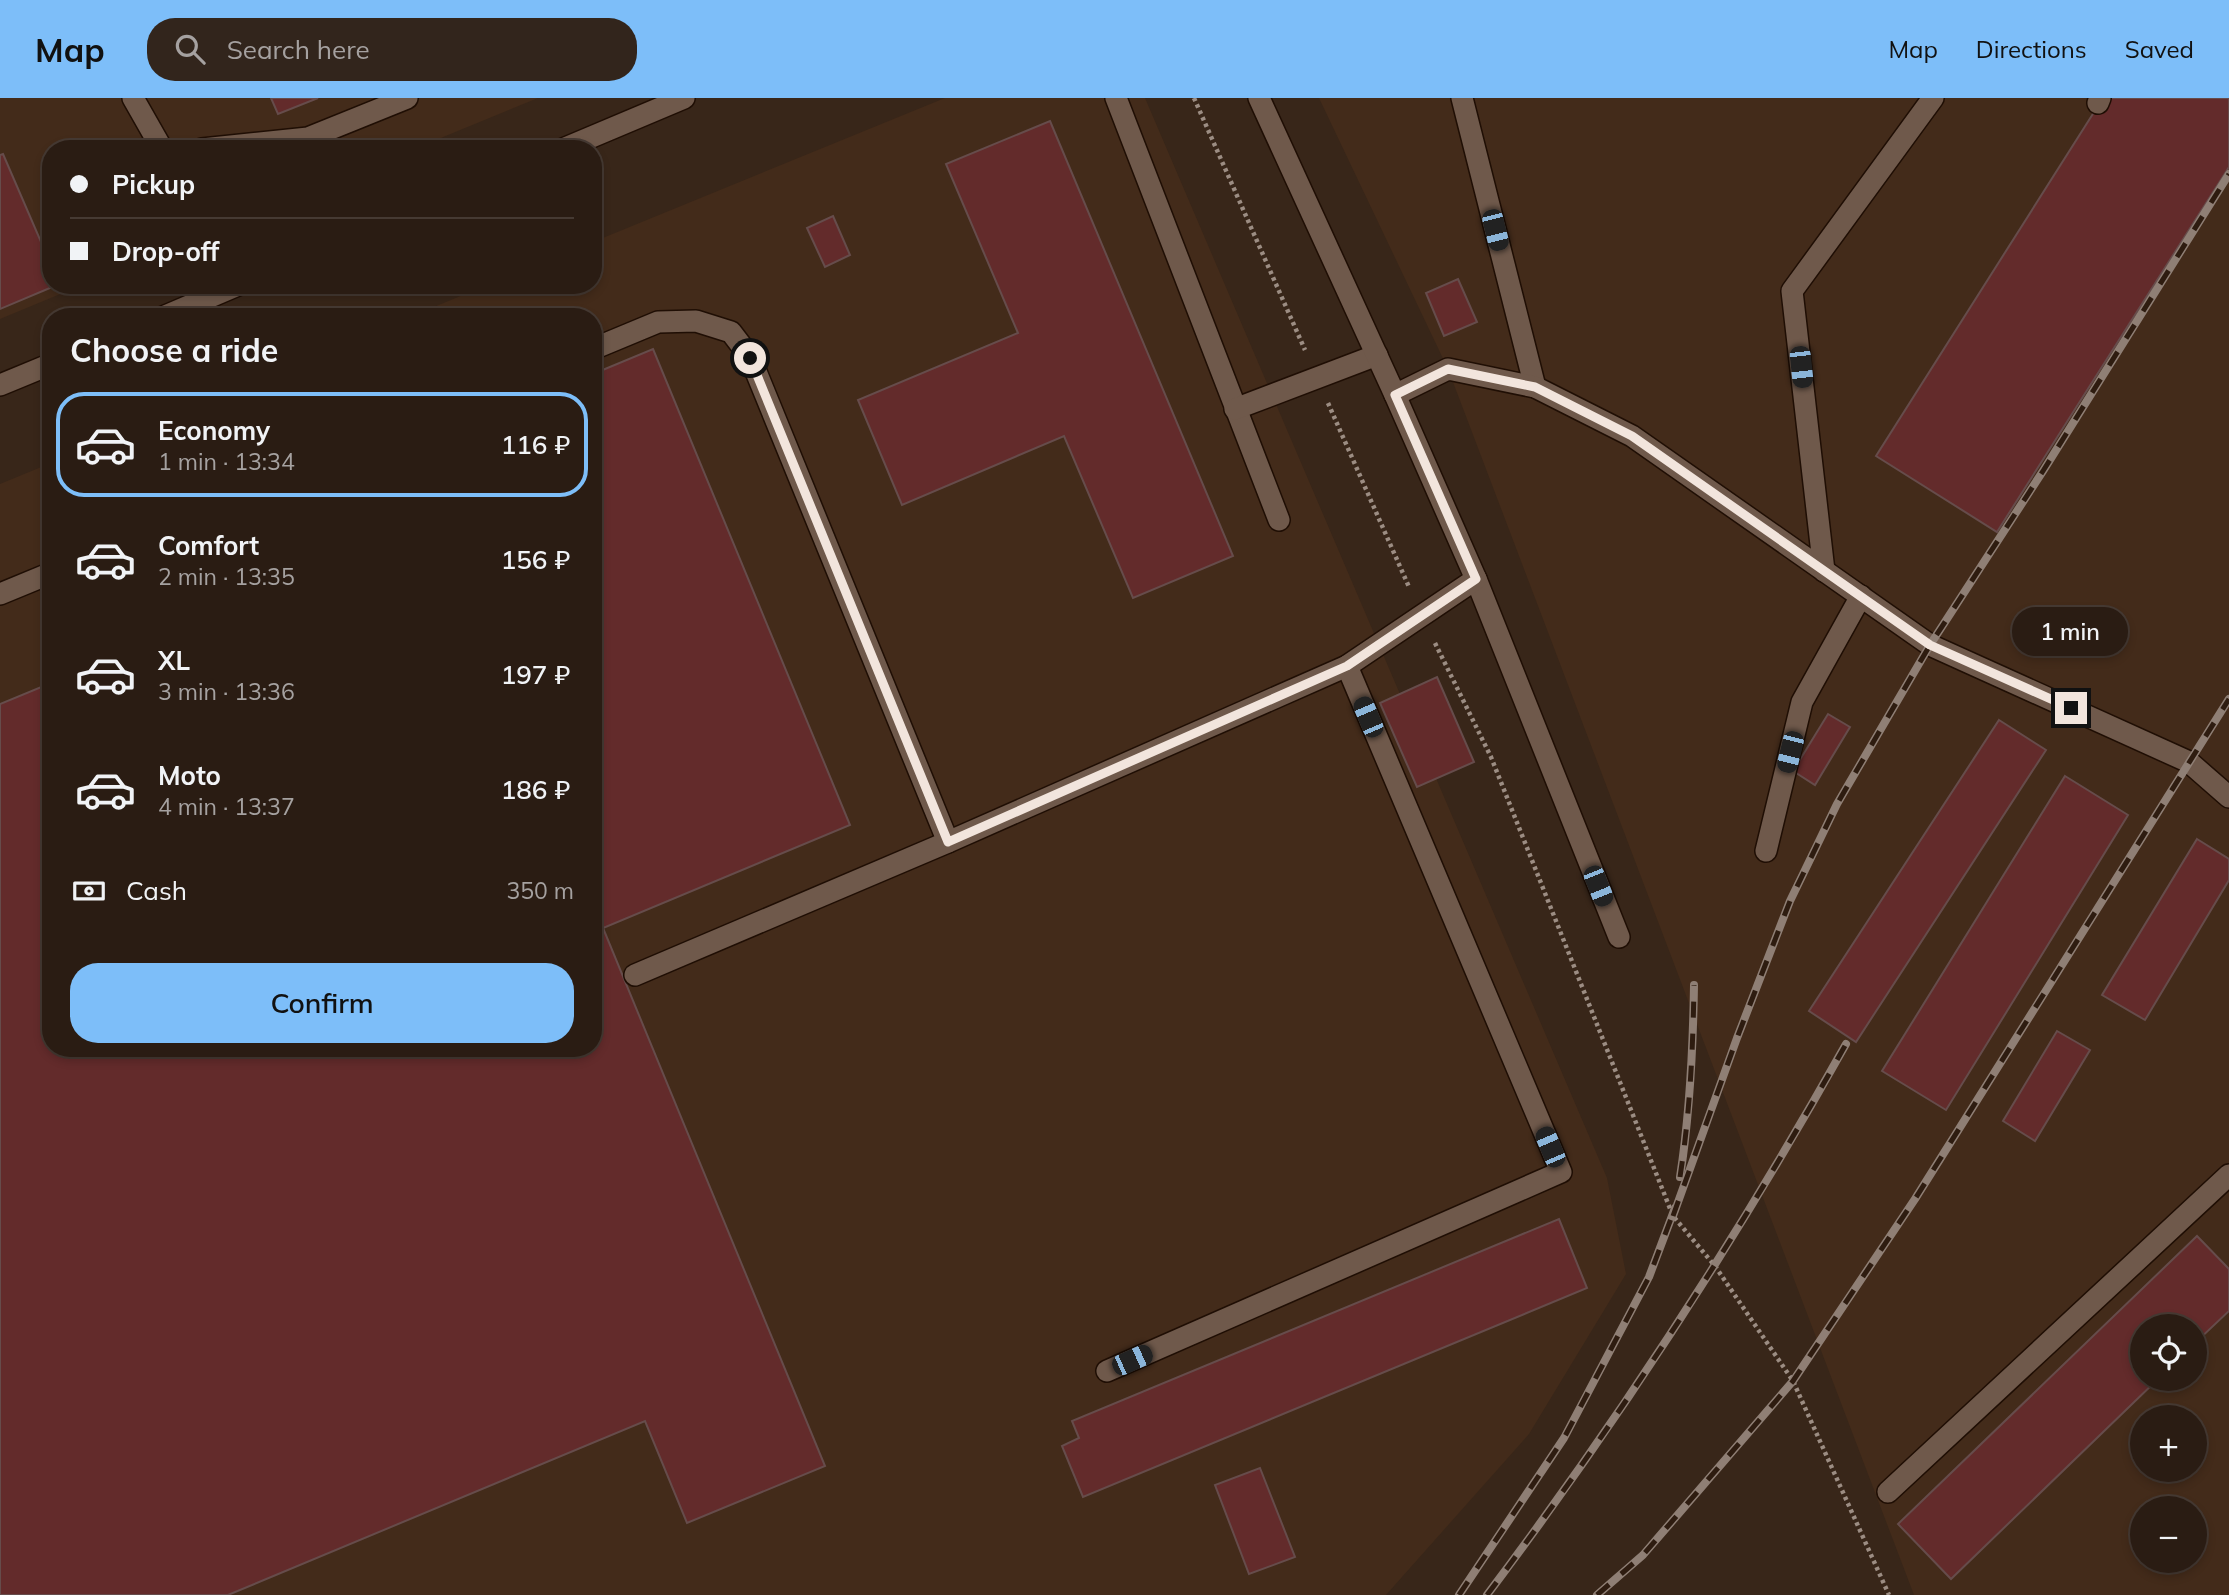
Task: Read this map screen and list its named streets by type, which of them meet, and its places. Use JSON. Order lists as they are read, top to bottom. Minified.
{"page":{"header":"Map","search":"Search here","nav":["Map","Directions","Saved"],"banner":["Pickup","Drop-off"],"heading":"Choose a ride","list":[{"name":"Economy","note":"1 min · 13:34","value":"116 ₽"},{"name":"Comfort","note":"2 min · 13:35","value":"156 ₽"},{"name":"XL","note":"3 min · 13:36","value":"197 ₽"},{"name":"Moto","note":"4 min · 13:37","value":"186 ₽"}],"bubble":"1 min","pay":["Cash","350 m"],"buttons":"Confirm","map_buttons":["+","−"]}}
